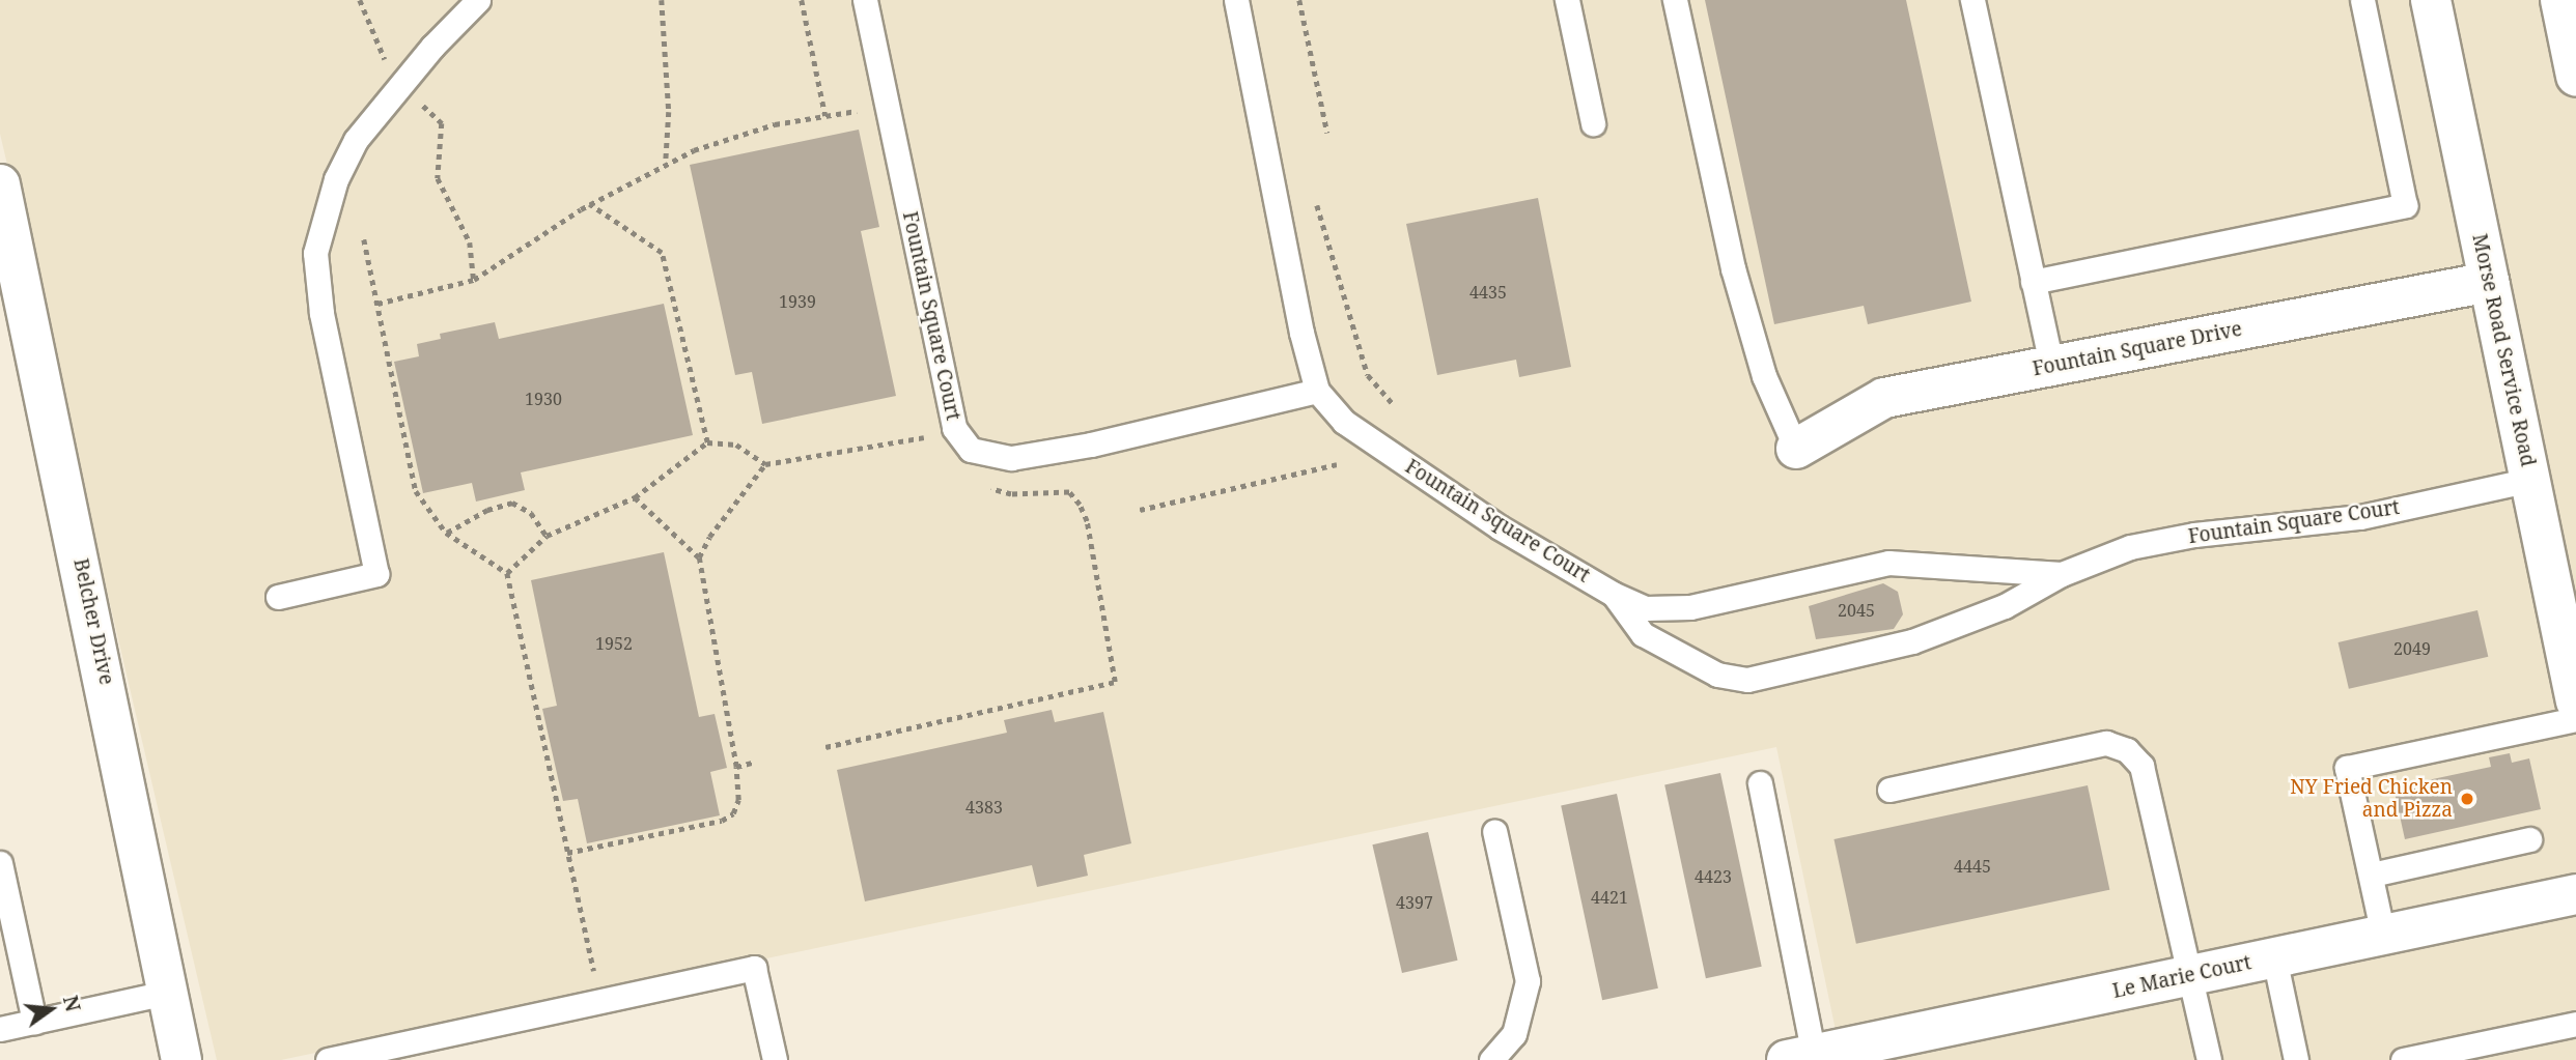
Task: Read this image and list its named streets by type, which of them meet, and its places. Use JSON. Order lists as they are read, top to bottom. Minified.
{"streets":{"street":["Fountain Square Drive","Morse Road Service Road","Belcher Drive","Le Marie Court"],"lane":["Fountain Square Court"]},"crossings":[["Fountain Square Court","Morse Road Service Road"],["Fountain Square Drive","Morse Road Service Road"]],"places":["NY Fried Chicken and Pizza"],"house_numbers":["4435","1939","1930","2045","1952","2049","4383","4445","4423","4421","4397"],"north":"right"}
